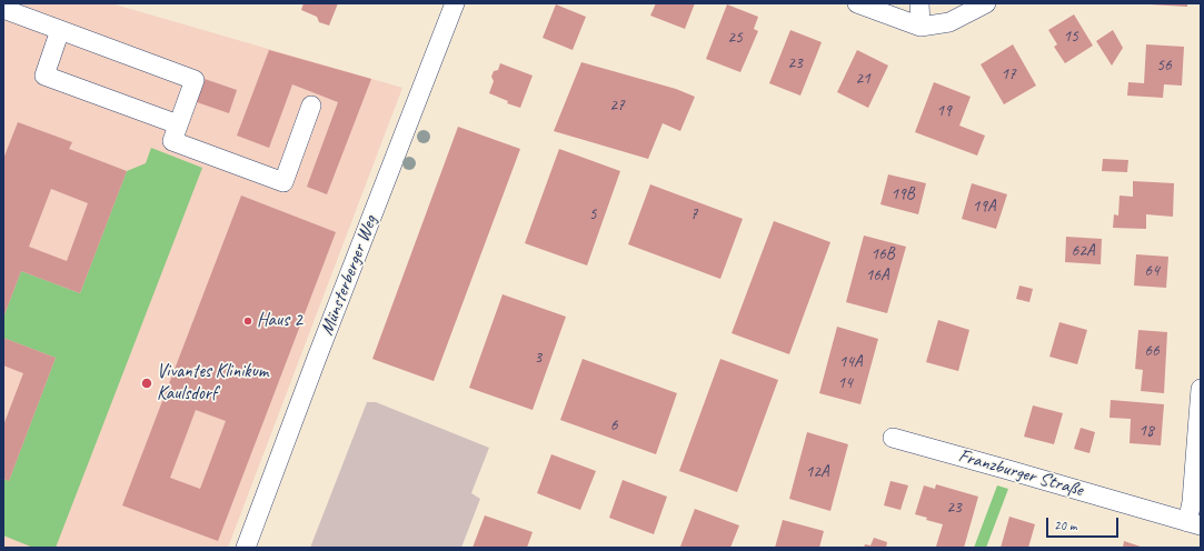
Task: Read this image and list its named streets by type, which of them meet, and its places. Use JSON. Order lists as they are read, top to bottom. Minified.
{"streets":{"street":["Münsterberger Weg","Franzburger Straße"]},"places":["Haus 2","Vivantes Klinikum Kaulsdorf"],"house_numbers":["15","25","23","56","17","21","27","19","19B","19A","5","7","62A","16B","64","16A","66","3","14A","14","6","18","12A","23"],"scale_bar":"20 m"}
